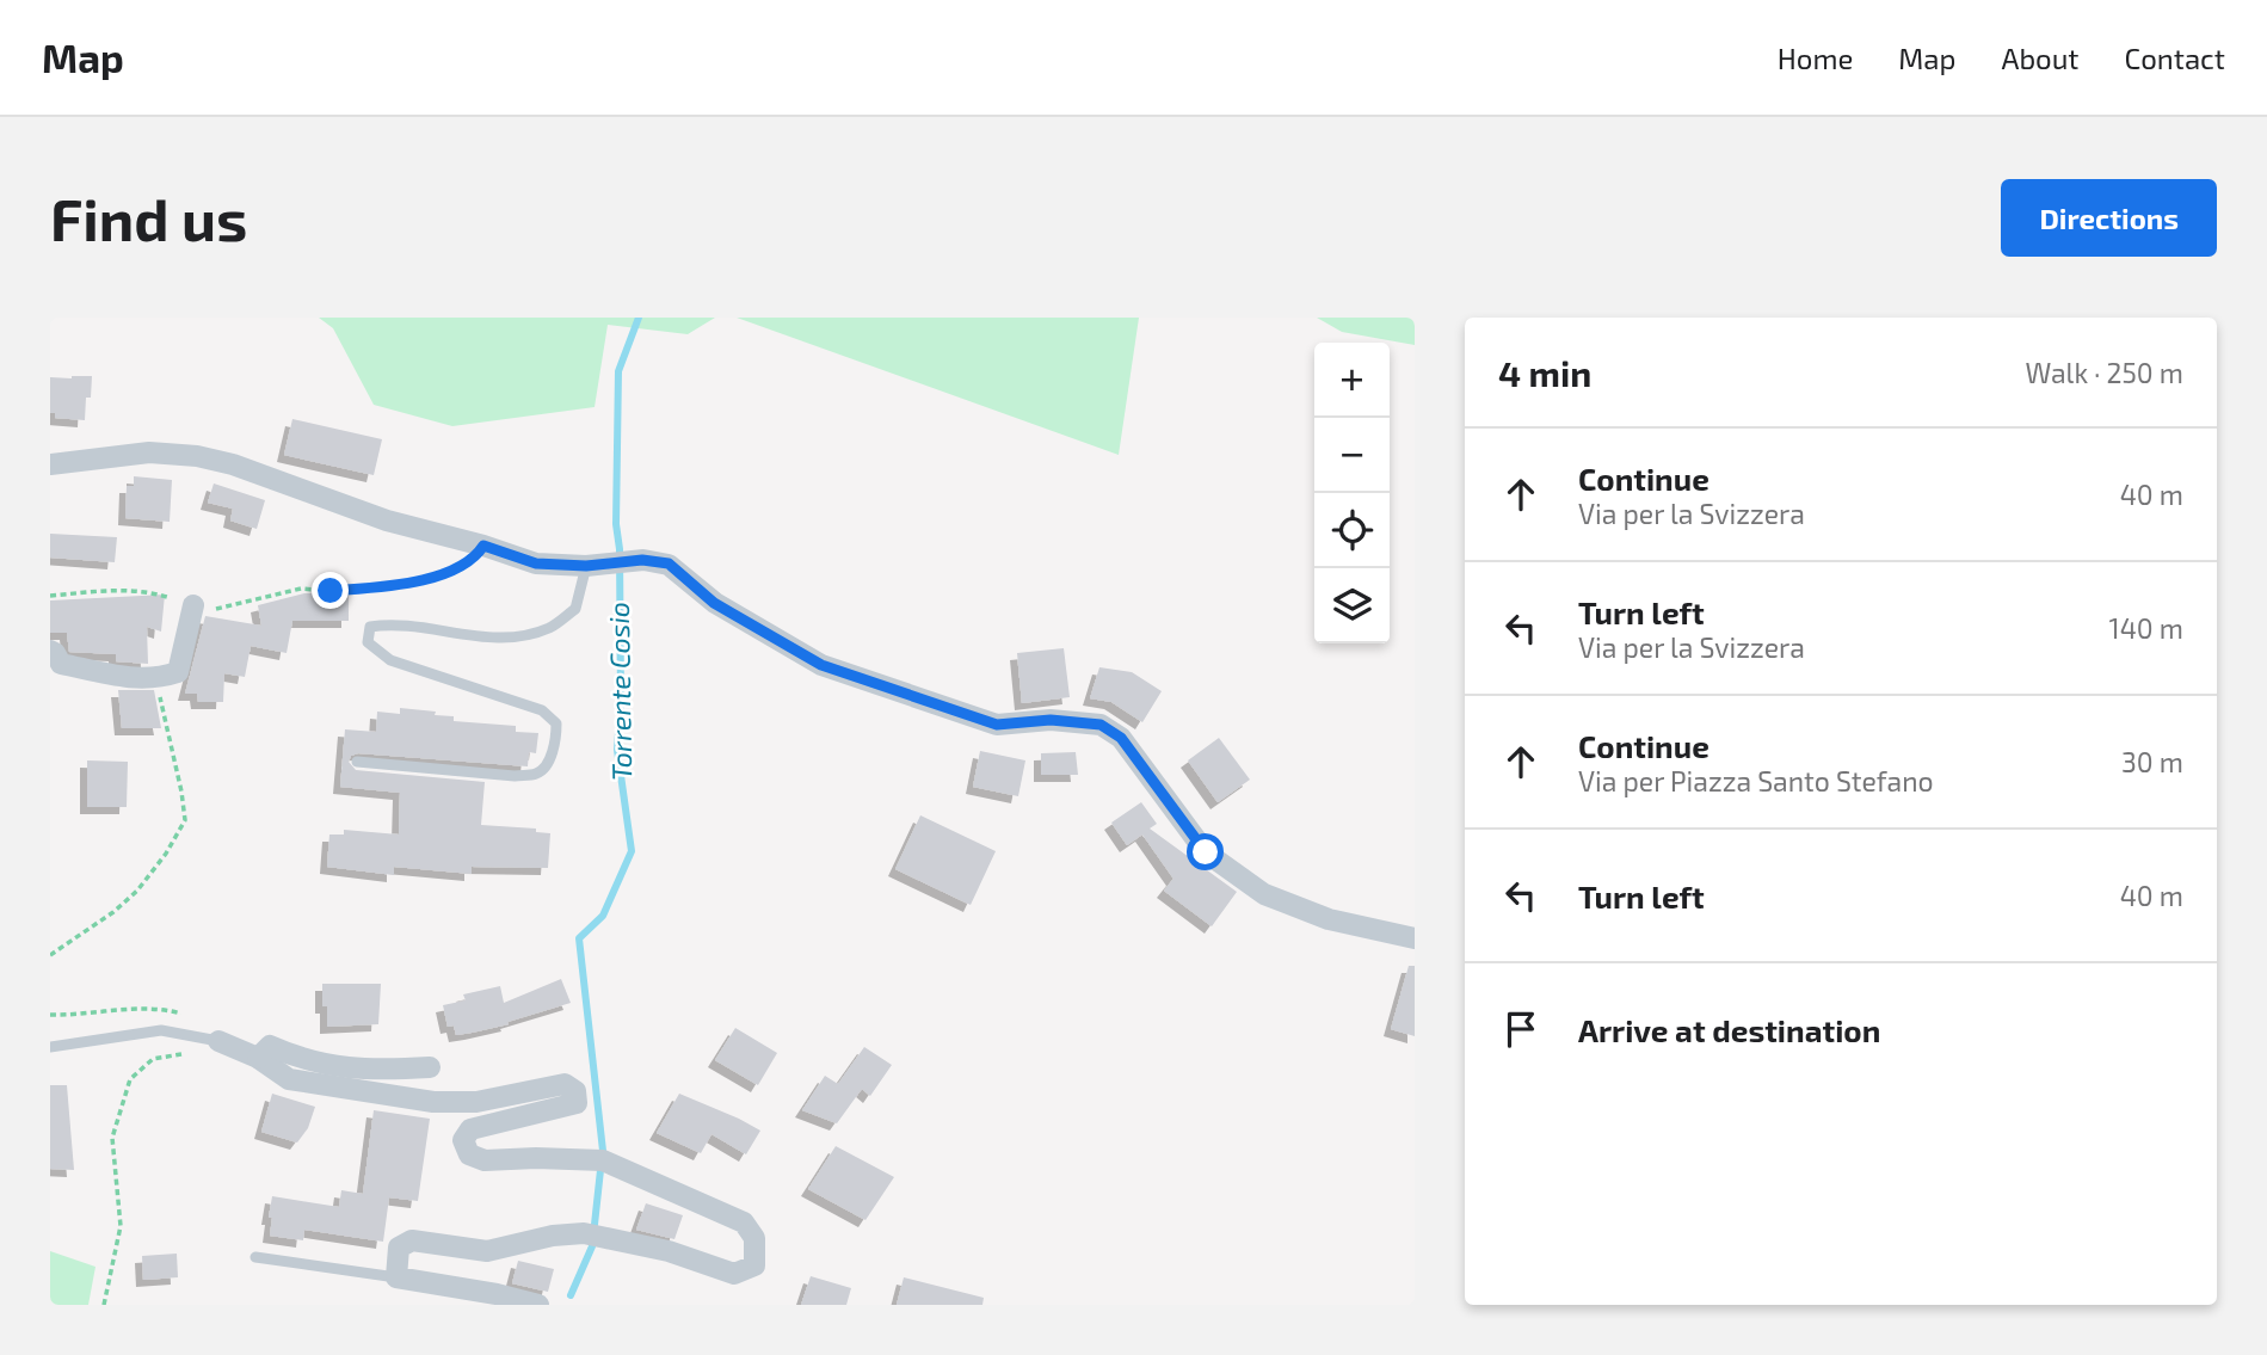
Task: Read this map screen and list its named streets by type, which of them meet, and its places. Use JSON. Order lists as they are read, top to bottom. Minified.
{"water":["Torrente Cosio"],"page":{"header":"Map","nav":["Home","Map","About","Contact"],"buttons":"Directions","title":"Find us","heading":["4 min","Walk · 250 m"],"map_buttons":["+","−"],"list":[["Continue","Via per la Svizzera","40 m"],["Turn left","Via per la Svizzera","140 m"],["Continue","Via per Piazza Santo Stefano","30 m"],["Turn left","40 m"],"Arrive at destination"]}}
